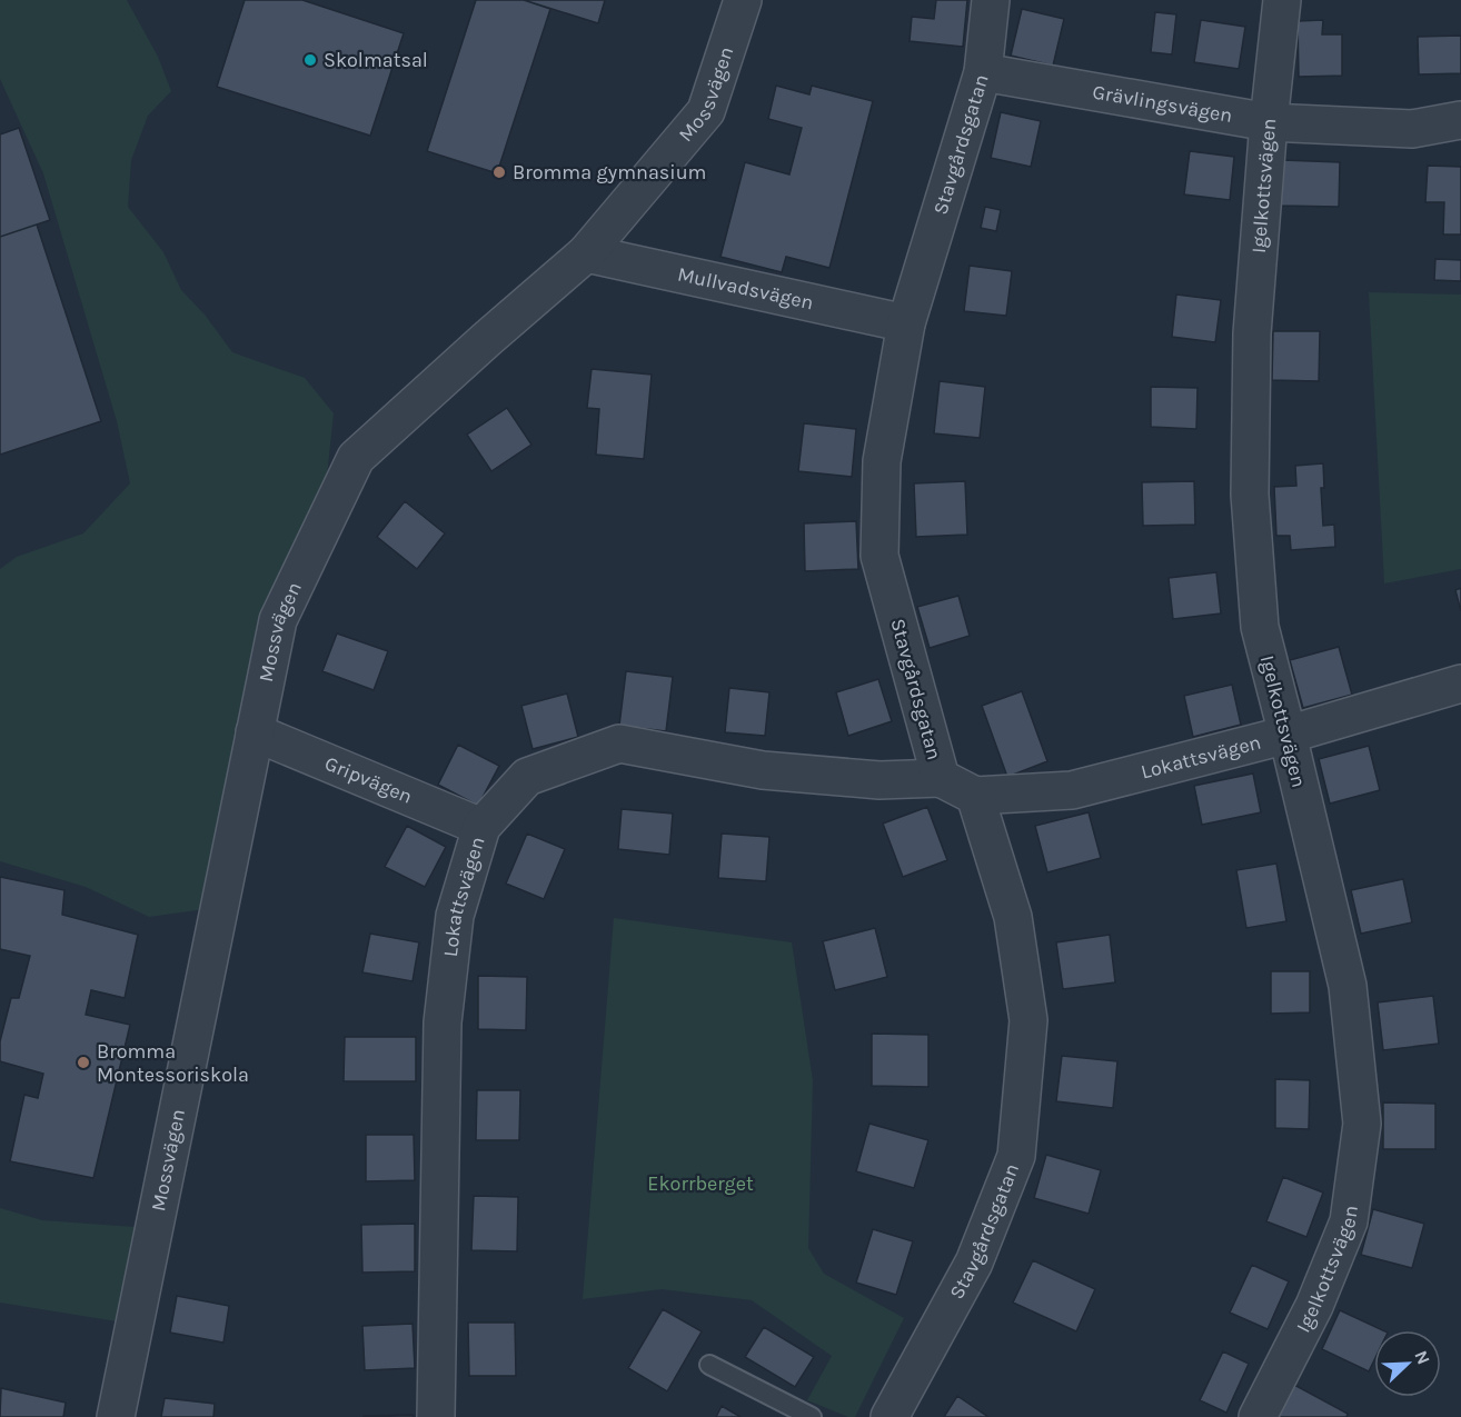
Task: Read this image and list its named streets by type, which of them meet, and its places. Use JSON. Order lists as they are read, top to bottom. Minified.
{"streets":{"street":["Mossvägen","Grävlingsvägen","Stavgårdsgatan","Igelkottsvägen","Mullvadsvägen","Lokattsvägen","Gripvägen"]},"crossings":[["Mossvägen","Mullvadsvägen"],["Mossvägen","Gripvägen"],["Grävlingsvägen","Stavgårdsgatan"],["Grävlingsvägen","Igelkottsvägen"],["Stavgårdsgatan","Mullvadsvägen"],["Stavgårdsgatan","Lokattsvägen"],["Igelkottsvägen","Lokattsvägen"],["Lokattsvägen","Gripvägen"]],"parks":["Ekorrberget"],"places":["Skolmatsal","Bromma gymnasium","Bromma Montessoriskola"],"north":"top right"}
